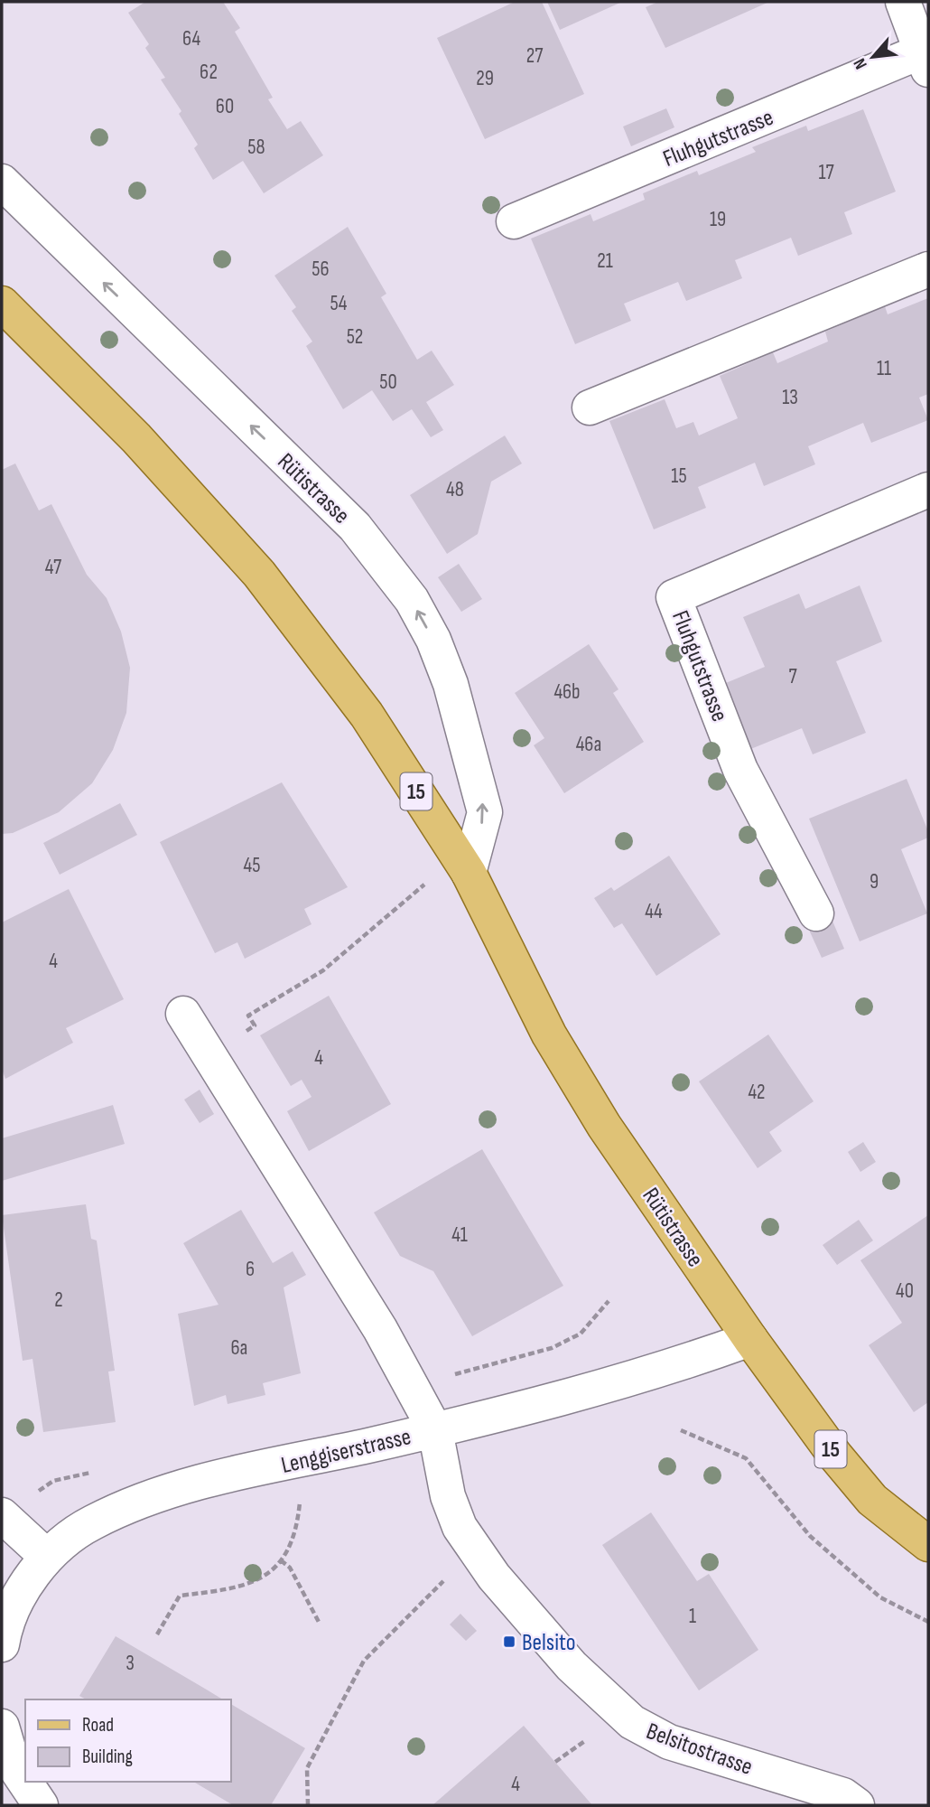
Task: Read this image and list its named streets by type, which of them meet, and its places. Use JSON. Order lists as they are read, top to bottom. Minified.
{"streets":{"main road":["Rütistrasse","15"],"street":["Fluhgutstrasse","Lenggiserstrasse","Belsitostrasse"]},"crossings":[["Rütistrasse","Lenggiserstrasse"],["Lenggiserstrasse","Belsitostrasse"]],"places":{"transit":["Belsito"]},"house_numbers":["64","27","62","29","60","58","17","19","21","56","54","52","11","50","13","15","48","47","7","46b","46a","45","9","44","4","4","42","41","6","40","2","6a","1","3","4"],"legend":["Road","Building"],"north":"bottom left"}
